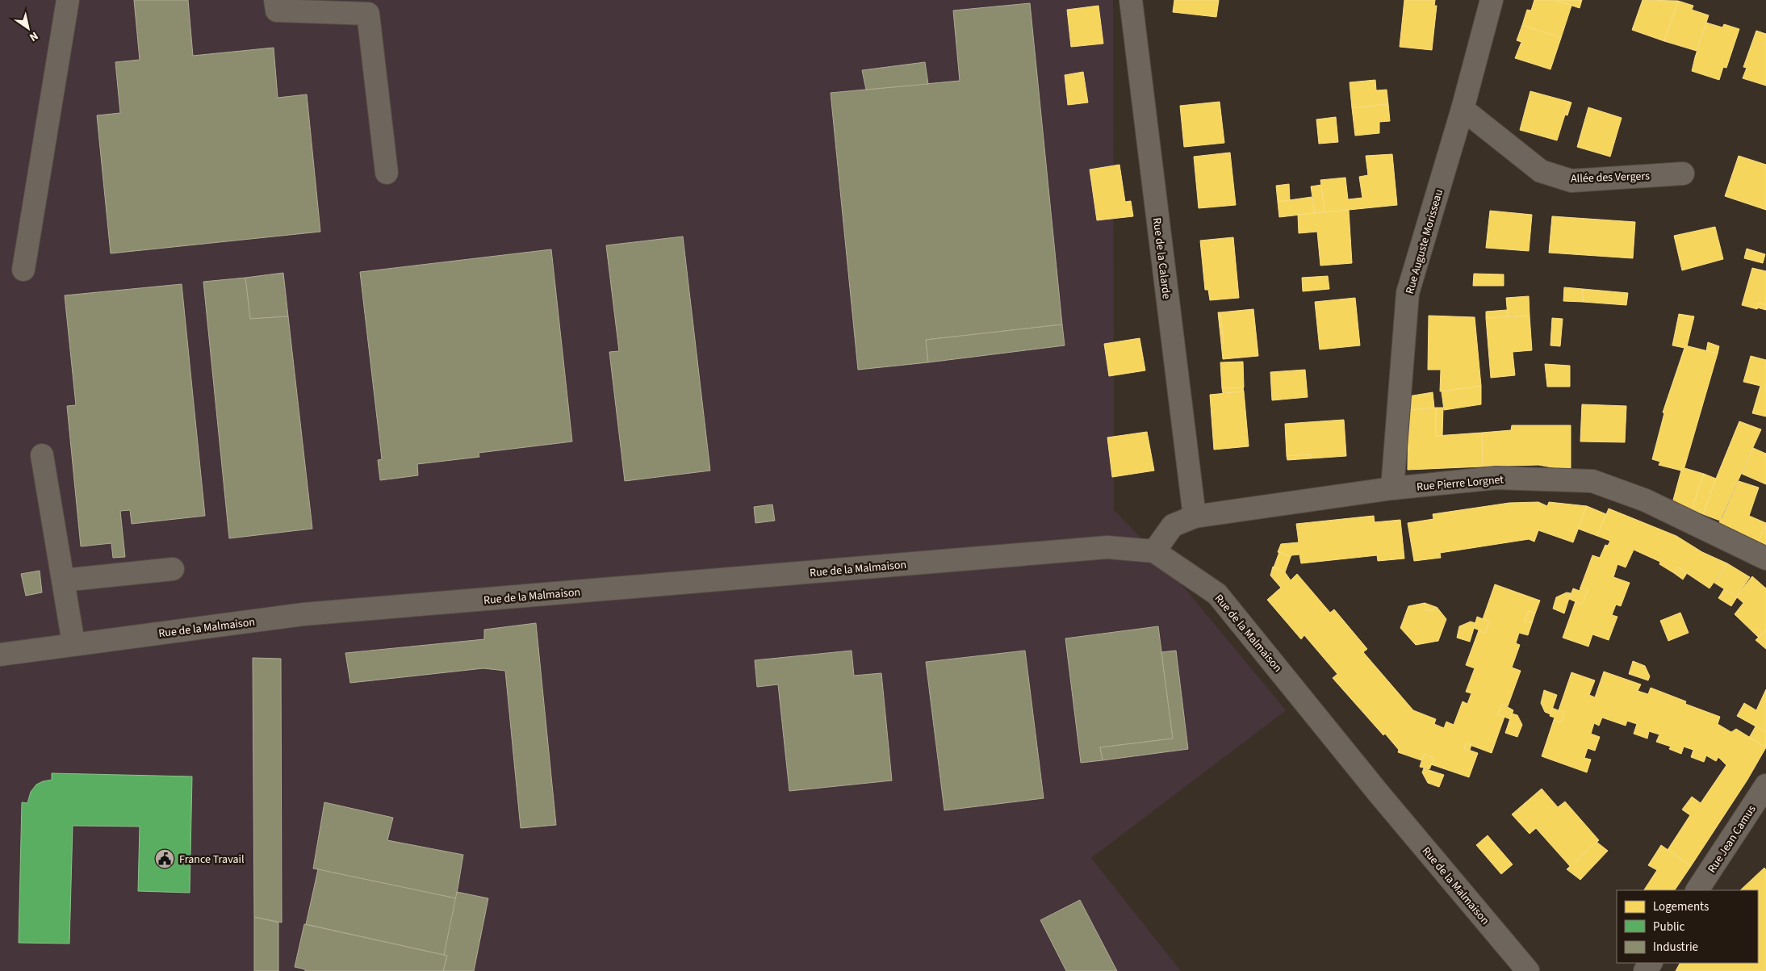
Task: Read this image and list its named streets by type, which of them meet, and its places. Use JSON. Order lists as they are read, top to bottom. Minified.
{"streets":{"street":["Allée des Vergers","Rue Auguste Morisseau","Rue de la Calarde","Rue Pierre Lorgnet","Rue de la Malmaison","Rue Jean Camus"]},"crossings":[["Allée des Vergers","Rue Auguste Morisseau"],["Rue Auguste Morisseau","Rue Pierre Lorgnet"],["Rue de la Calarde","Rue Pierre Lorgnet"],["Rue Pierre Lorgnet","Rue de la Malmaison"]],"places":{"public building":["France Travail"]},"legend":["Logements","Public","Industrie"],"north":"bottom right"}
